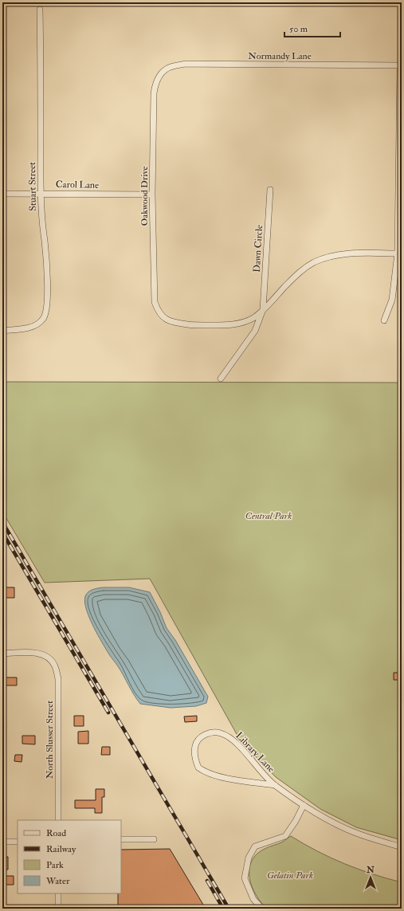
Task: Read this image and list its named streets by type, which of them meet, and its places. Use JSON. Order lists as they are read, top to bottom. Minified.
{"streets":{"street":["Normandy Lane","Carol Lane","Stuart Street","Oakwood Drive","Dawn Circle","North Slusser Street","Library Lane"]},"crossings":[["Normandy Lane","Oakwood Drive"],["Carol Lane","Stuart Street"],["Carol Lane","Oakwood Drive"],["Oakwood Drive","Dawn Circle"]],"parks":["Central Park","Gelatin Park"],"legend":["Road","Railway","Park","Water"],"scale_bar":"50 m","north":"top"}
